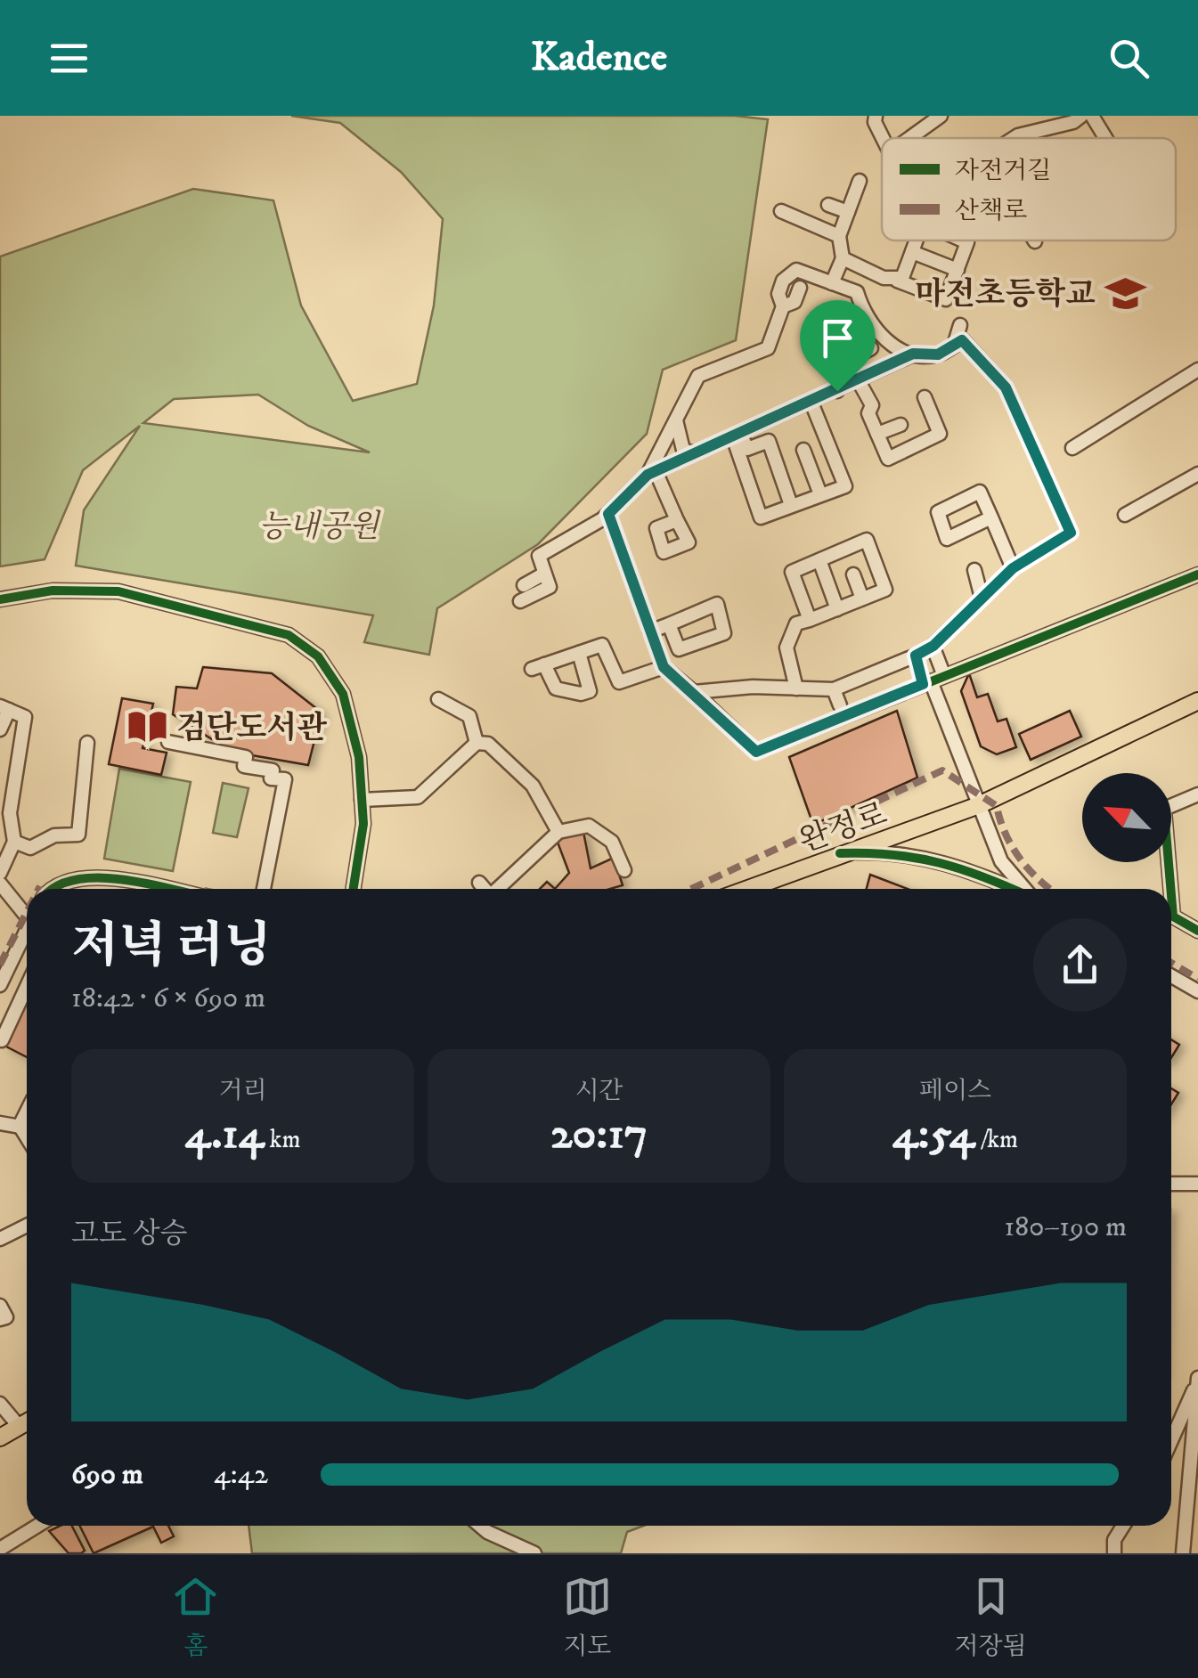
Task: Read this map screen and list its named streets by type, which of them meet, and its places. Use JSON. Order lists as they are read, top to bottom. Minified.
{"streets":{"main road":["완정로"]},"parks":["능내공원"],"places":{"school or university":["마전초등학교"],"library":["검단도서관"]},"legend":["자전거길","산책로"],"north":"top left","page":{"header":"Kadence","heading":["저녁 러닝","18:42 · 6 × 690 m"],"stats":[["거리","4.14 km"],["시간","20:17"],["페이스","4:54 /km"]],"chart":["고도 상승","180–190 m"],"list":[{"name":"690 m","note":"4:42"}],"tabs":["홈","지도","저장됨"]}}
